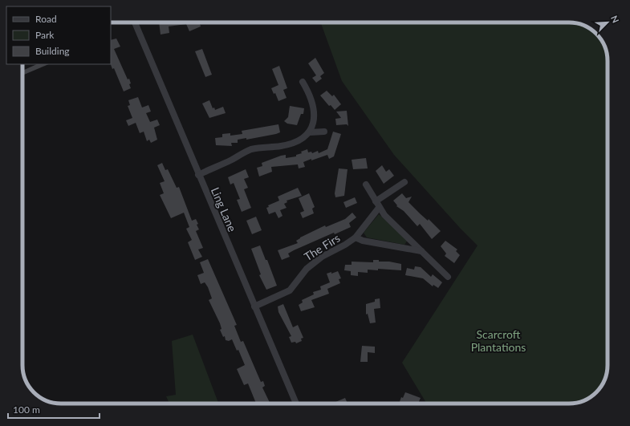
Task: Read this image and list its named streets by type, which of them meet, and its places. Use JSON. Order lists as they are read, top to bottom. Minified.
{"streets":{"street":["Ling Lane","The Firs"]},"crossings":[["Ling Lane","The Firs"]],"parks":["Scarcroft Plantations"],"legend":["Road","Park","Building"],"scale_bar":"100 m","north":"top right"}
